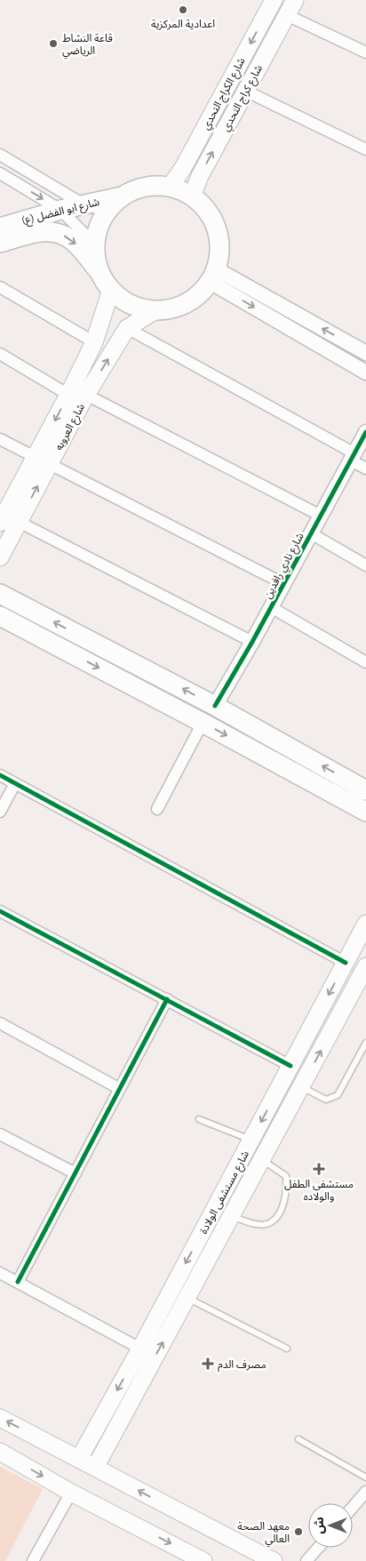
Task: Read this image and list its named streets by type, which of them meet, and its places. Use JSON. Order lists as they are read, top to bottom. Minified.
{"streets":{"main road":["شارع الكراج التحدي","شارع كراج التحدي","شارع ابو الفضل (ع)","شارع العروبه","شارع مستشفى الولادة"],"street":["شارع نادي رافدين"]},"crossings":[["شارع الكراج التحدي","شارع كراج التحدي"],["شارع الكراج التحدي","شارع ابو الفضل (ع)"],["شارع الكراج التحدي","شارع العروبه"],["شارع كراج التحدي","شارع ابو الفضل (ع)"],["شارع كراج التحدي","شارع العروبه"],["شارع ابو الفضل (ع)","شارع العروبه"]],"one_way":["شارع الكراج التحدي","شارع كراج التحدي","شارع ابو الفضل (ع)"],"places":{"other":["اعدادية المركزية","قاعة النشاط الرياضي","معهد الصحة العالي"],"health":["مستشفى الطفل والولاده","مصرف الدم"]},"north":"left"}
